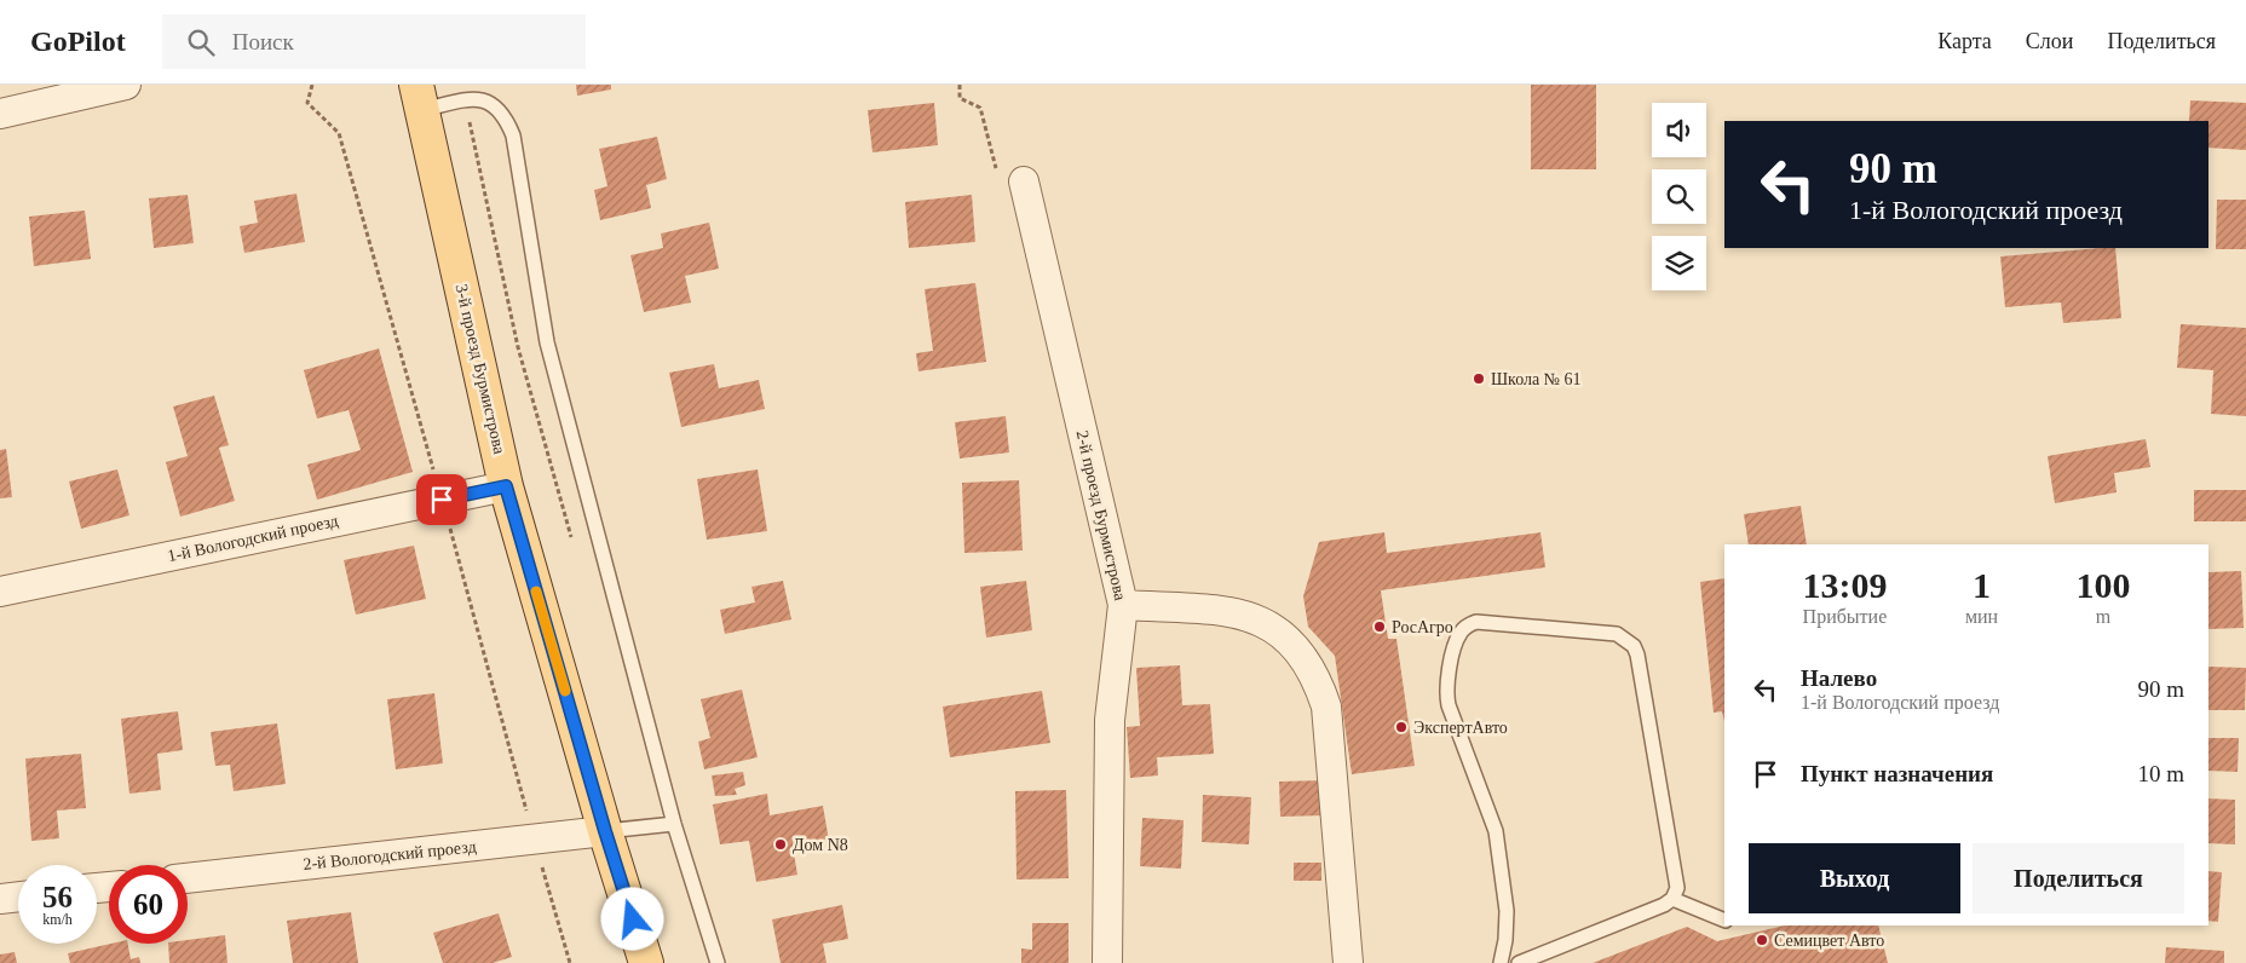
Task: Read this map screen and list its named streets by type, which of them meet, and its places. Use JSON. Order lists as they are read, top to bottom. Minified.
{"streets":{"main road":["3-й проезд Бурмистрова"],"street":["2-й проезд Бурмистрова","1-й Вологодский проезд","2-й Вологодский проезд"]},"crossings":[["3-й проезд Бурмистрова","1-й Вологодский проезд"],["3-й проезд Бурмистрова","2-й Вологодский проезд"]],"places":["Школа № 61","РосАгро","ЭкспертАвто","Дом N8","Семицвет Авто"],"page":{"header":"GoPilot","search":"Поиск","nav":["Карта","Слои","Поделиться"],"turn":["90 m","1-й Вологодский проезд"],"eta":["13:09","Прибытие","1","мин","100","m"],"list":[{"name":"Налево","note":"1-й Вологодский проезд","value":"90 m"},{"name":"Пункт назначения","value":"10 m"}],"buttons":["Выход","Поделиться"],"speed":"56 km/h","limit":"60"}}
